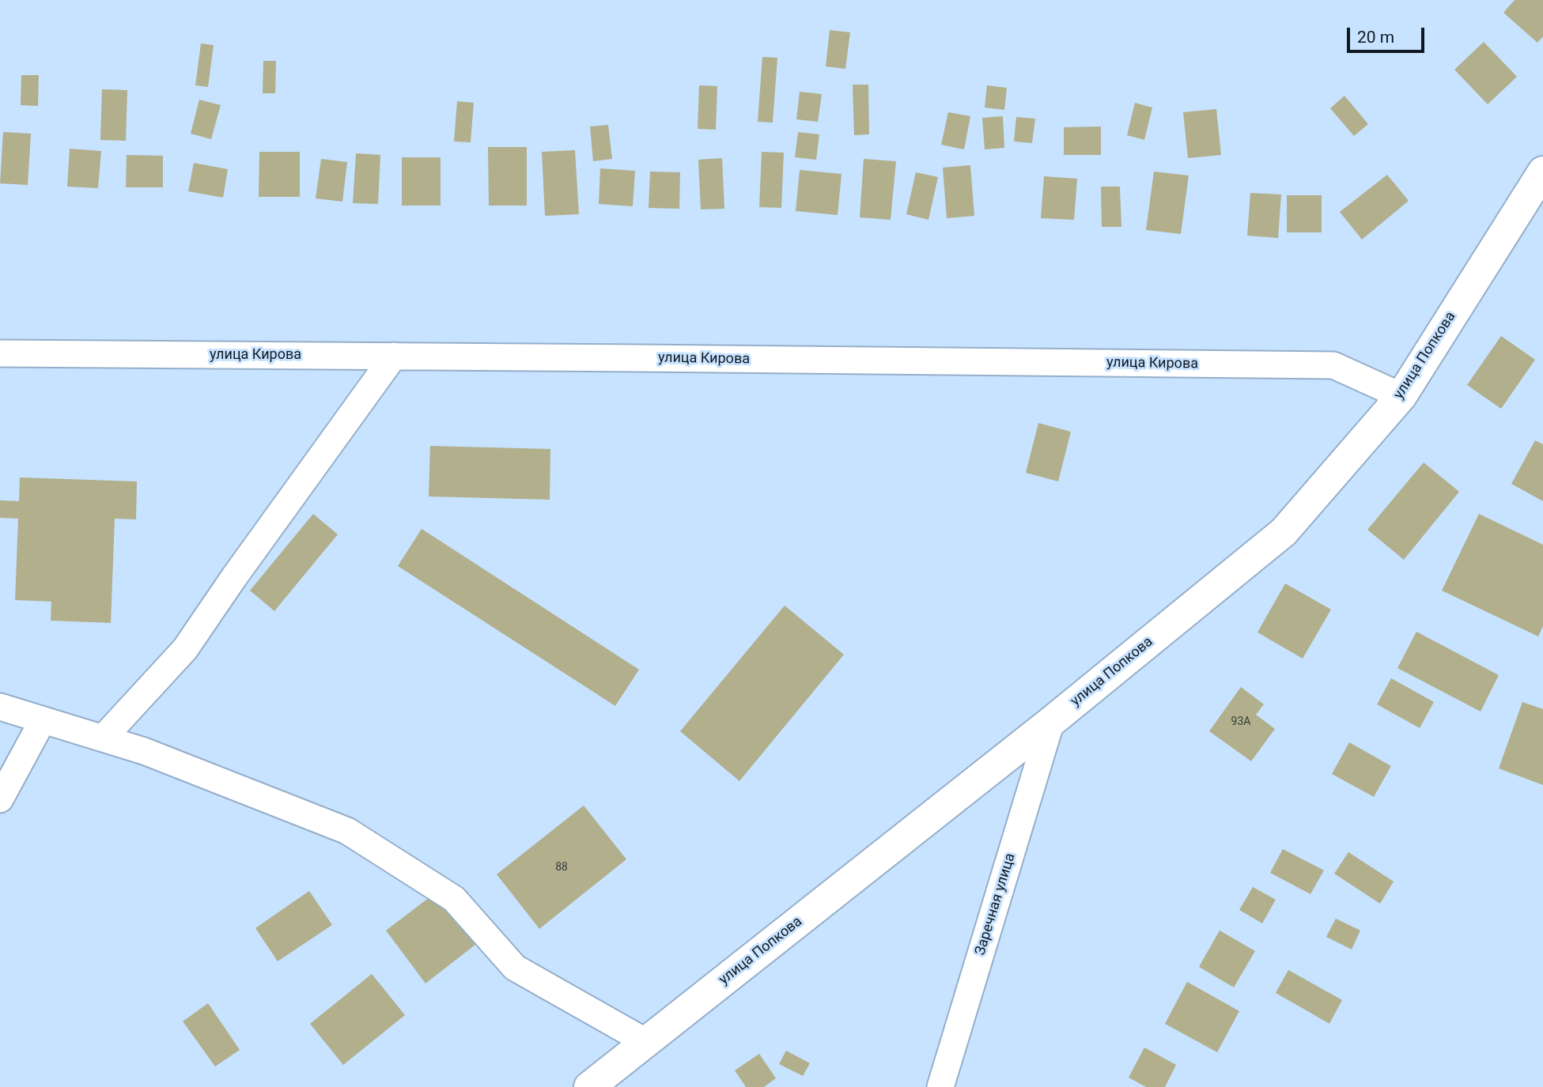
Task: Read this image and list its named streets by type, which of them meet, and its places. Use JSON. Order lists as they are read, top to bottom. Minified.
{"streets":{"main road":["улица Попкова"],"street":["улица Кирова","Заречная улица"]},"crossings":[["улица Кирова","улица Попкова"],["улица Попкова","Заречная улица"]],"house_numbers":["93А","88"],"scale_bar":"20 m"}
